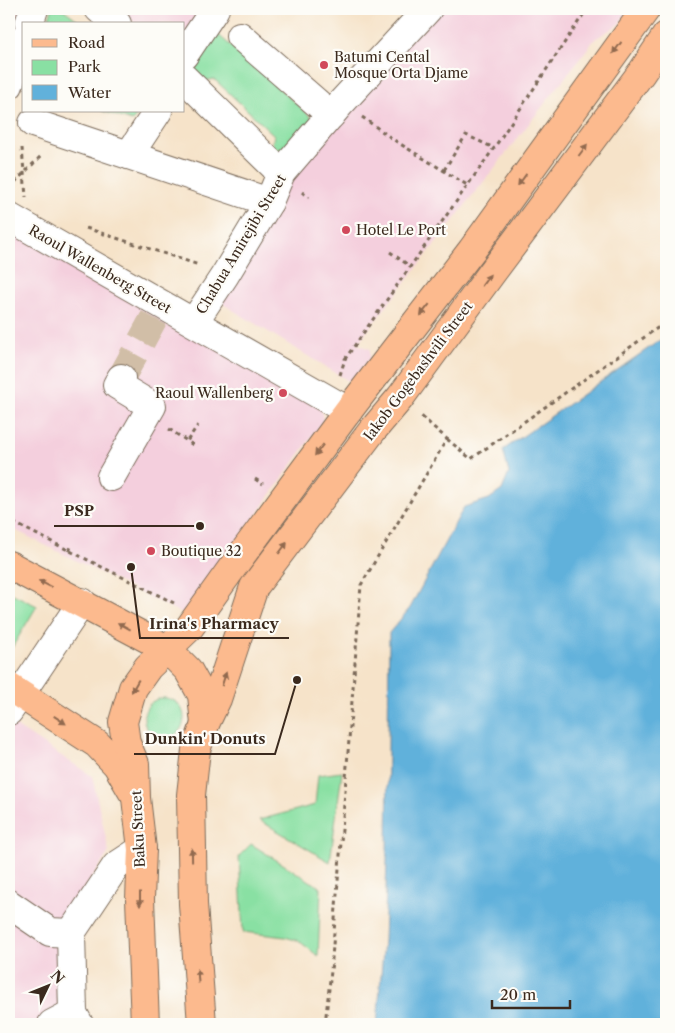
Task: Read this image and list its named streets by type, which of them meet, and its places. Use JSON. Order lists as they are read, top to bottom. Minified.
{"streets":{"main road":["Iakob Gogebashvili Street","Baku Street"],"street":["Chabua Amirejibi Street","Raoul Wallenberg Street"]},"crossings":[["Chabua Amirejibi Street","Raoul Wallenberg Street"]],"places":["Batumi Cental Mosque Orta Djame","Hotel Le Port","Raoul Wallenberg","PSP","Boutique 32","Irina's Pharmacy","Dunkin' Donuts"],"legend":["Road","Park","Water"],"scale_bar":"20 m","north":"top right"}
